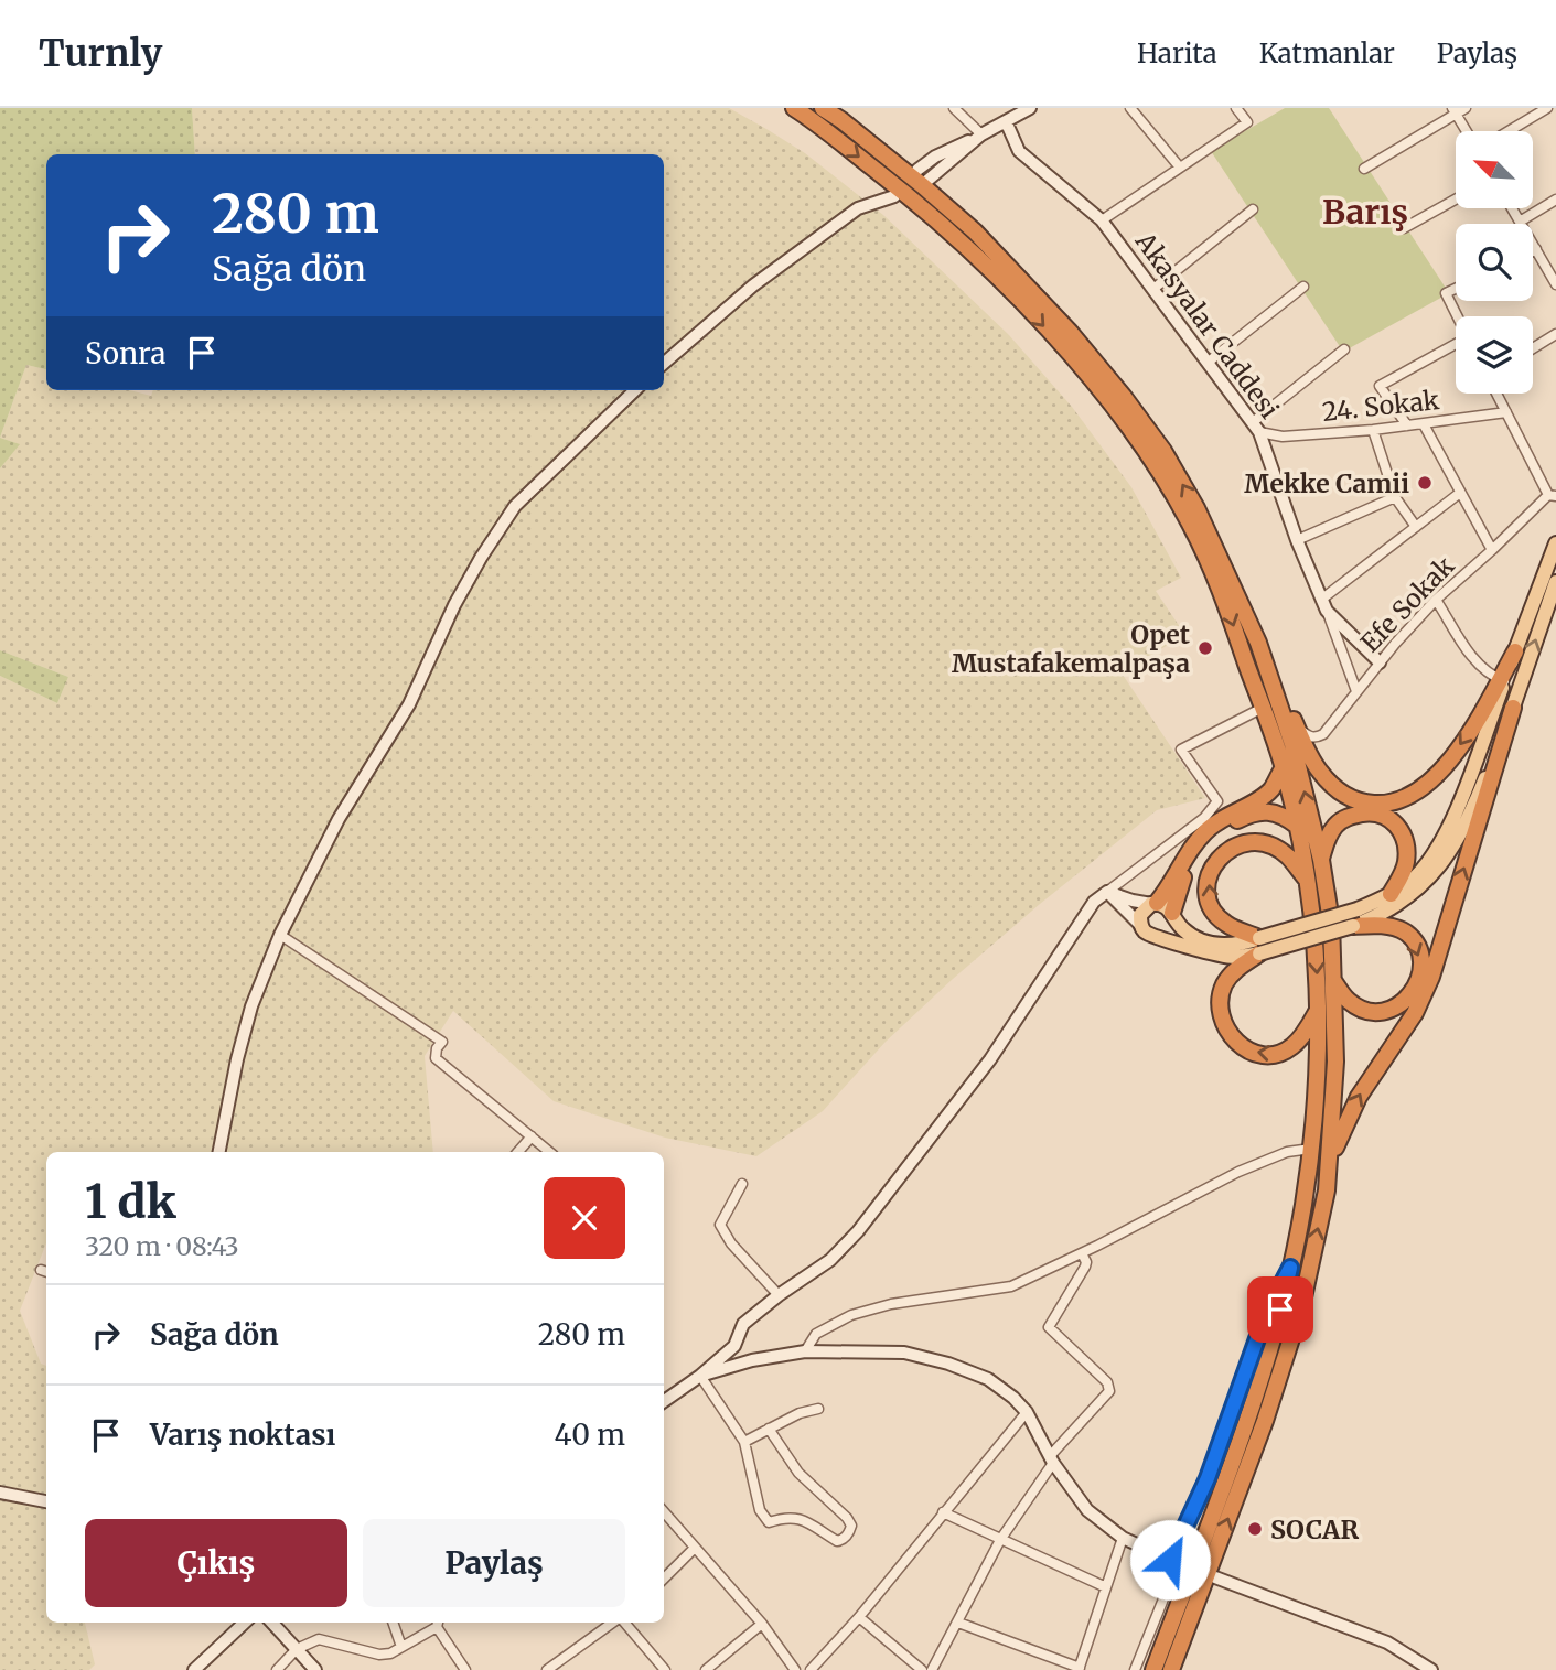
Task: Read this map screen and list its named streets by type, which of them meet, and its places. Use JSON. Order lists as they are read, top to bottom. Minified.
{"streets":{"street":["Akasyalar Caddesi","24. Sokak","Efe Sokak"]},"crossings":[["Akasyalar Caddesi","24. Sokak"],["Akasyalar Caddesi","Efe Sokak"]],"districts":["Barış"],"places":["Mekke Camii","Opet Mustafakemalpaşa","SOCAR"],"north":"top left","page":{"header":"Turnly","nav":["Harita","Katmanlar","Paylaş"],"turn":["280 m","Sağa dön"],"then":"Sonra","heading":["1 dk","320 m · 08:43"],"list":[{"name":"Sağa dön","value":"280 m"},{"name":"Varış noktası","value":"40 m"}],"buttons":["Çıkış","Paylaş"]}}
